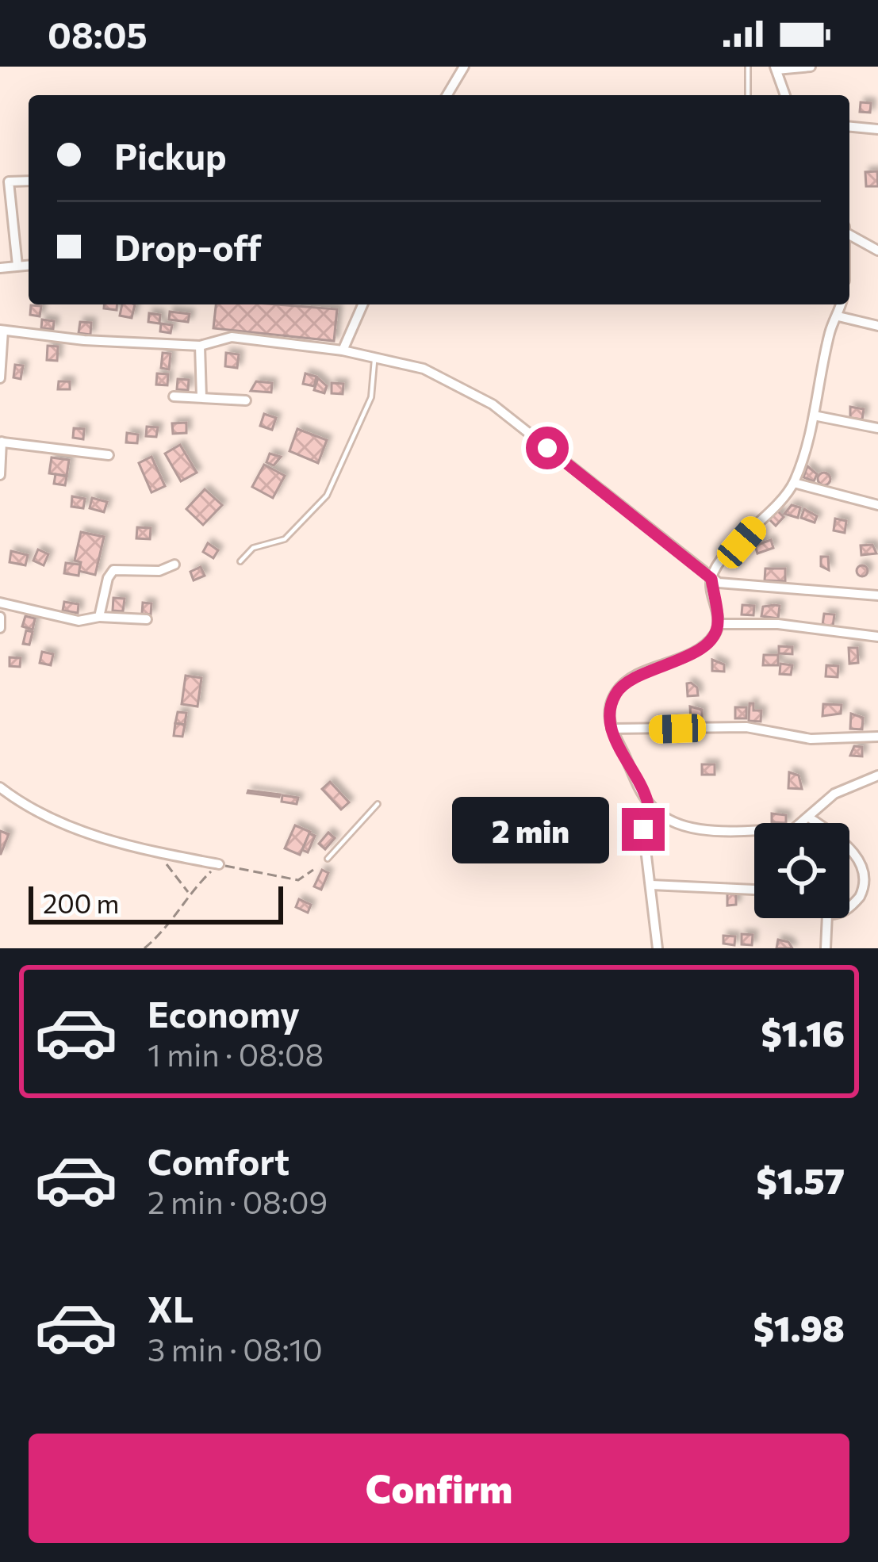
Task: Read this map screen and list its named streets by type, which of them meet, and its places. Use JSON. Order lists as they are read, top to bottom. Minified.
{"scale_bar":"200 m","page":{"status":"08:05","banner":["Pickup","Drop-off"],"bubble":"2 min","scale":"200 m","list":[{"name":"Economy","note":"1 min · 08:08","value":"$1.16"},{"name":"Comfort","note":"2 min · 08:09","value":"$1.57"},{"name":"XL","note":"3 min · 08:10","value":"$1.98"}],"buttons":"Confirm"}}
